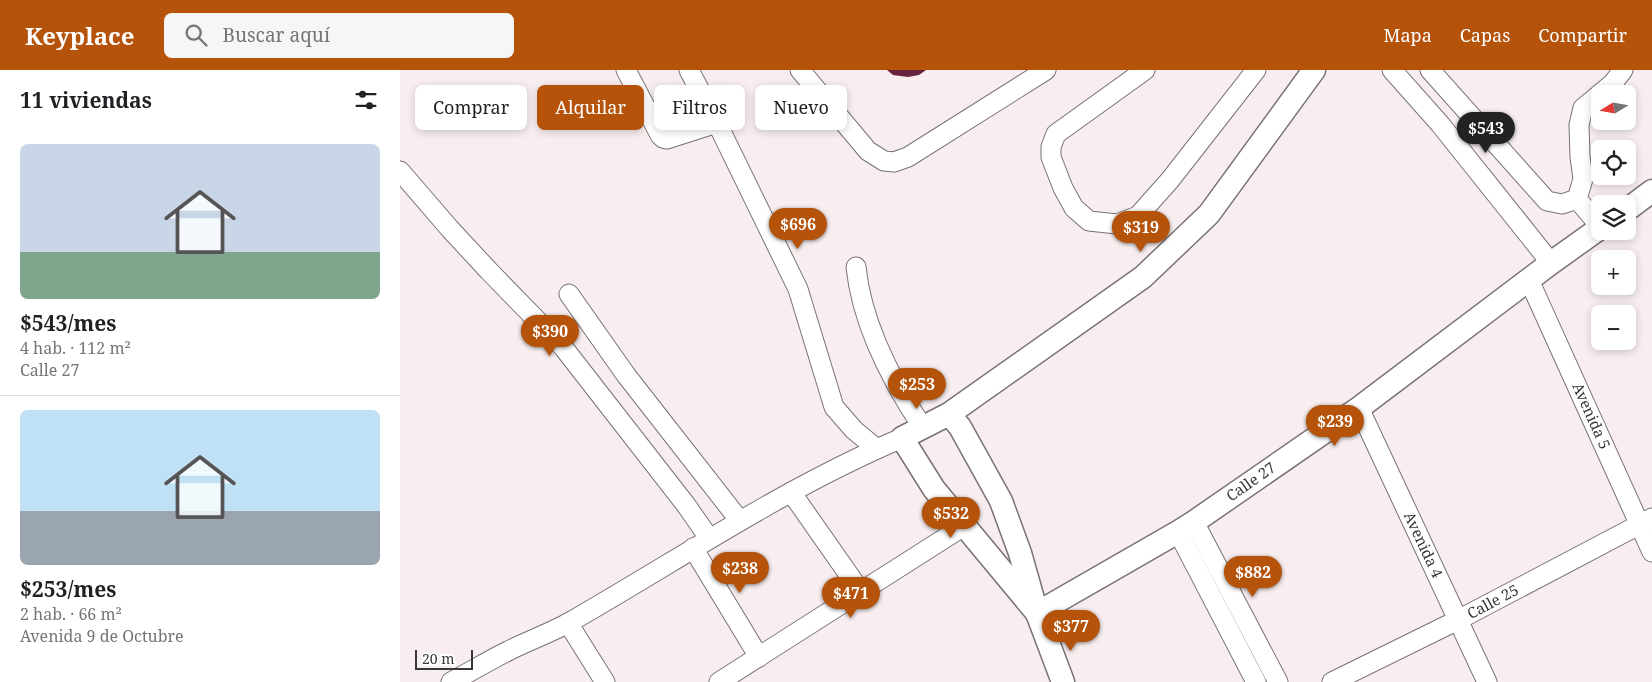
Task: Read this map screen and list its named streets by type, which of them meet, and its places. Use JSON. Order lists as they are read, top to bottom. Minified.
{"streets":{"main road":["Calle 27"],"street":["Avenida 5","Avenida 4","Calle 25"]},"crossings":[["Avenida 5","Calle 27"],["Avenida 5","Calle 25"],["Calle 27","Avenida 4"],["Avenida 4","Calle 25"]],"scale_bar":"20 m","north":"left","page":{"header":"Keyplace","search":"Buscar aquí","nav":["Mapa","Capas","Compartir"],"heading":"11 viviendas","map_buttons":["+","−"],"chip":["Comprar","Alquilar","Filtros","Nuevo"],"price":["$543","$696","$319","$390","$253","$239","$532","$238","$882","$471","$377"],"list":[{"name":"$543/mes","note":"4 hab. · 112 m² · Calle 27"},{"name":"$253/mes","note":"2 hab. · 66 m² · Avenida 9 de Octubre"}],"scale":"20 m"}}
